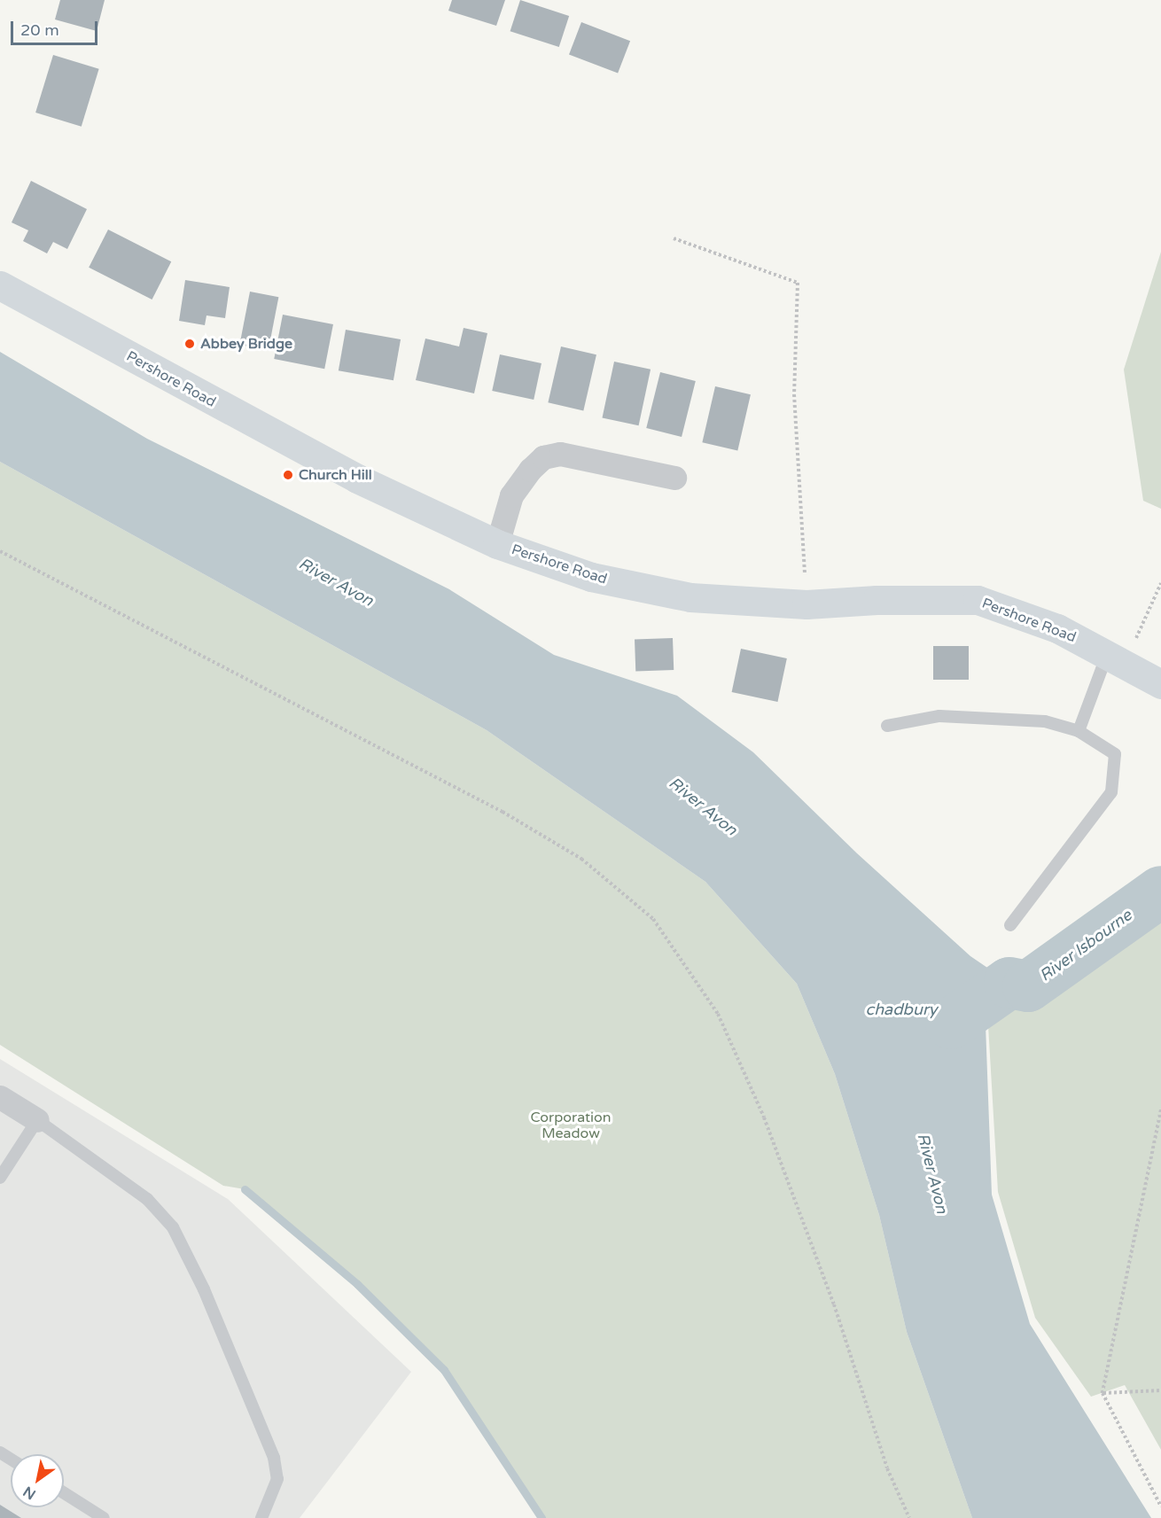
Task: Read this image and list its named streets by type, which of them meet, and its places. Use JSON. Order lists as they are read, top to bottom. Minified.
{"streets":{"main road":["Pershore Road"]},"water":["River Avon","River Isbourne","chadbury"],"parks":["Corporation Meadow"],"places":["Abbey Bridge","Church Hill"],"scale_bar":"20 m","north":"bottom left"}
